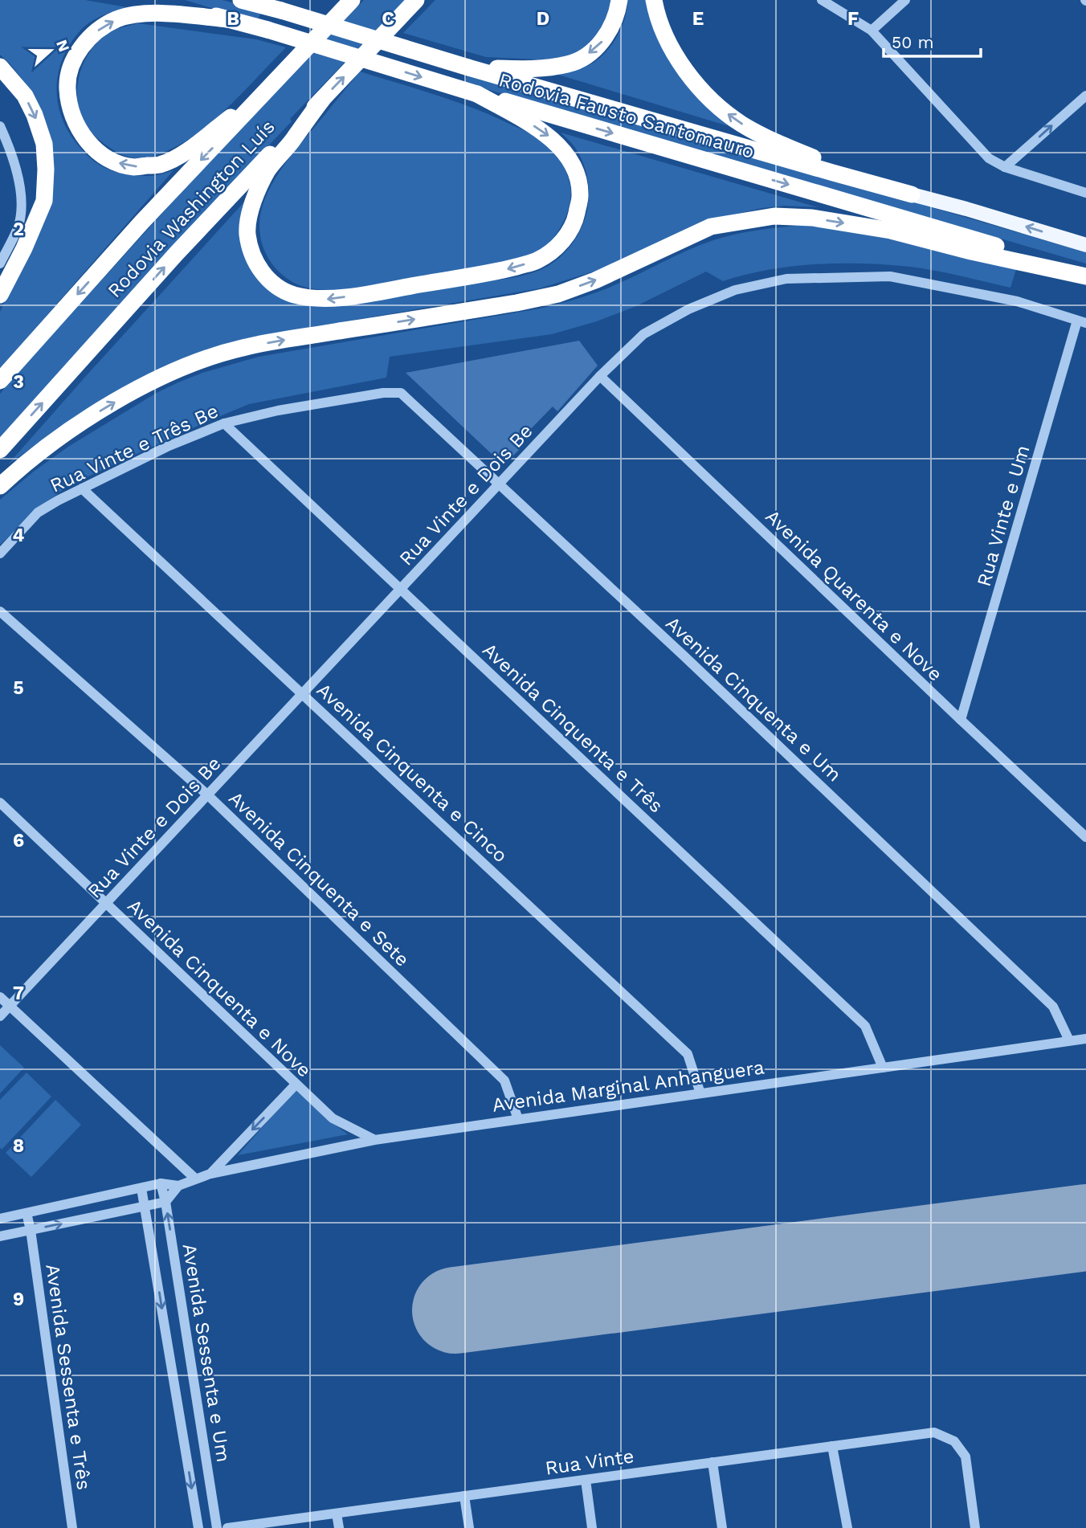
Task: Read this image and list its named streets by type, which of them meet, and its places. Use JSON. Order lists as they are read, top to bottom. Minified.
{"streets":{"highway":["Rodovia Fausto Santomauro","Rodovia Washington Luís"],"street":["Rua Vinte e Três Be","Rua Vinte e Dois Be","Rua Vinte e Um","Avenida Quarenta e Nove","Avenida Cinquenta e Um","Avenida Cinquenta e Três","Avenida Cinquenta e Cinco","Avenida Cinquenta e Sete","Avenida Cinquenta e Nove","Avenida Marginal Anhanguera","Avenida Sessenta e Um","Avenida Sessenta e Três","Rua Vinte"]},"crossings":[["Rua Vinte e Três Be","Avenida Cinquenta e Um"],["Rua Vinte e Três Be","Avenida Cinquenta e Três"],["Rua Vinte e Três Be","Avenida Cinquenta e Cinco"],["Rua Vinte e Dois Be","Rua Vinte e Um"],["Rua Vinte e Dois Be","Avenida Quarenta e Nove"],["Rua Vinte e Dois Be","Avenida Cinquenta e Um"],["Rua Vinte e Dois Be","Avenida Cinquenta e Três"],["Rua Vinte e Dois Be","Avenida Cinquenta e Cinco"],["Rua Vinte e Dois Be","Avenida Cinquenta e Sete"],["Rua Vinte e Dois Be","Avenida Cinquenta e Nove"],["Rua Vinte e Um","Avenida Quarenta e Nove"],["Avenida Cinquenta e Um","Avenida Marginal Anhanguera"],["Avenida Cinquenta e Três","Avenida Marginal Anhanguera"],["Avenida Cinquenta e Cinco","Avenida Marginal Anhanguera"],["Avenida Cinquenta e Sete","Avenida Marginal Anhanguera"],["Avenida Cinquenta e Nove","Avenida Marginal Anhanguera"],["Avenida Marginal Anhanguera","Avenida Sessenta e Um"]],"scale_bar":"50 m","north":"right","grid":{"columns":["B","C","D","E","F"],"rows":["2","3","4","5","6","7","8","9"]}}
